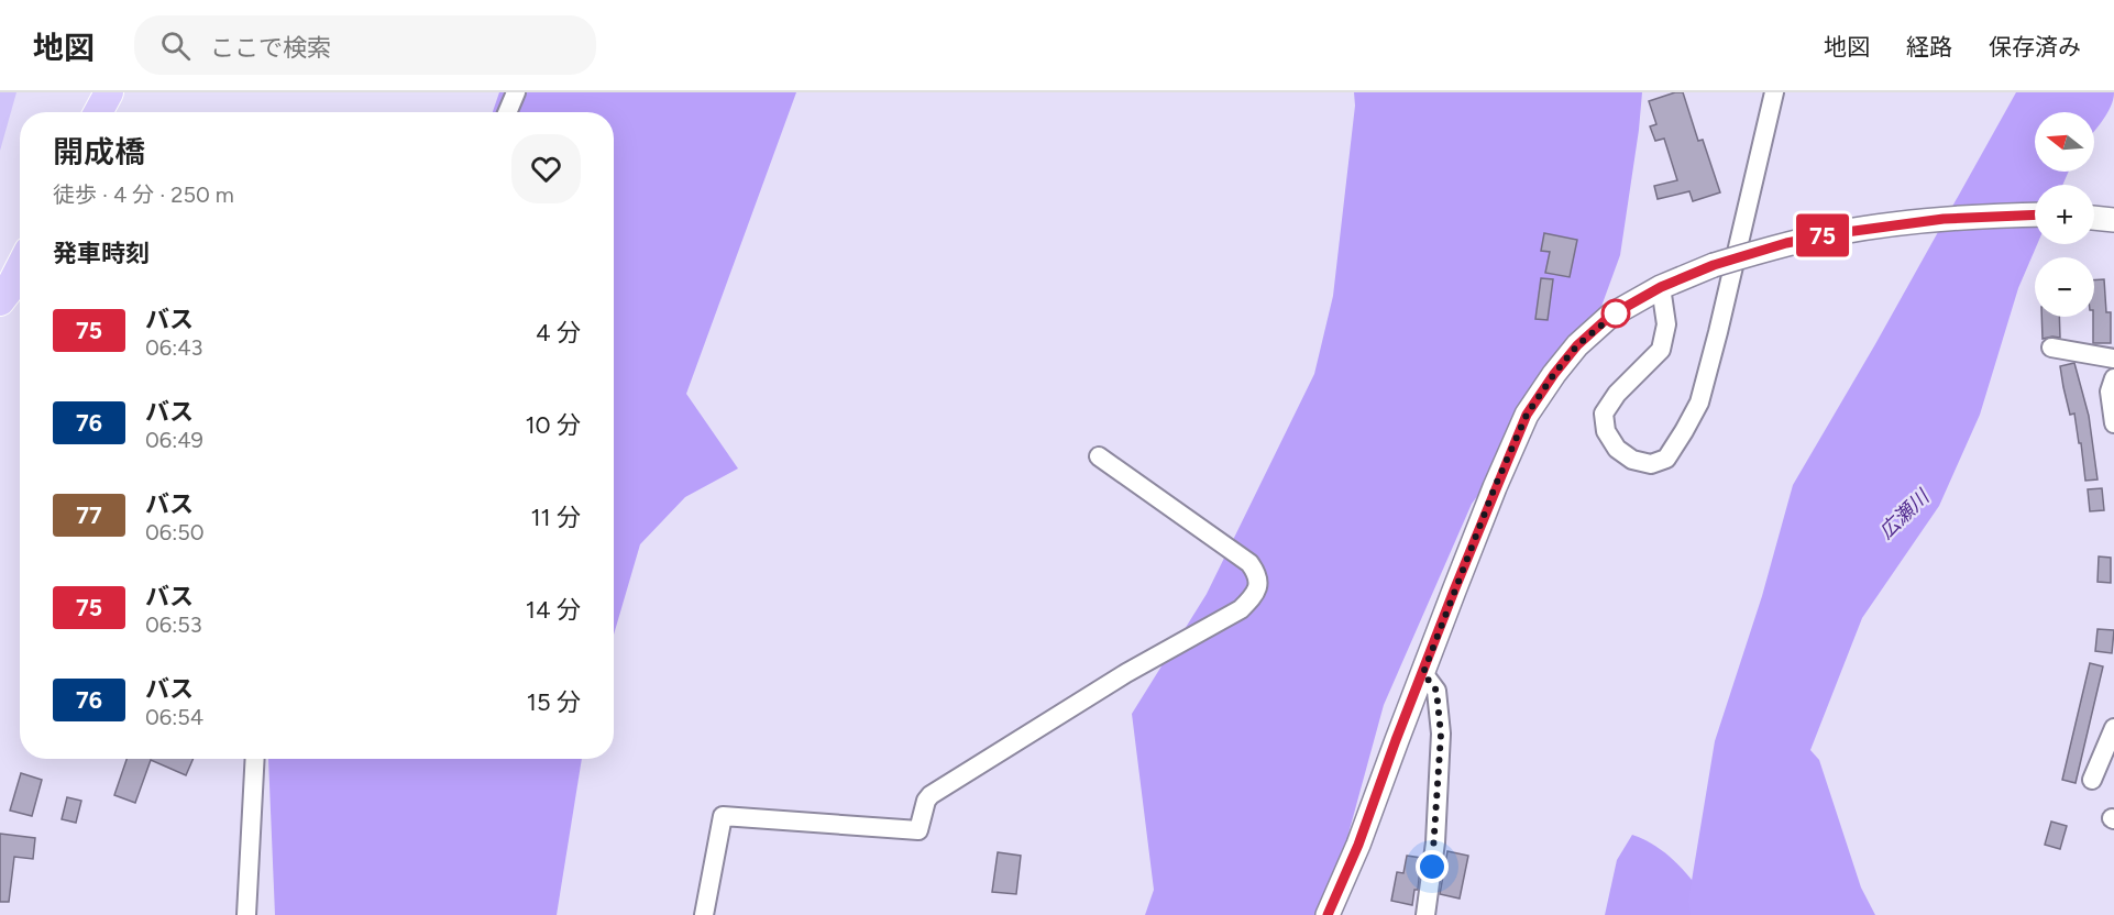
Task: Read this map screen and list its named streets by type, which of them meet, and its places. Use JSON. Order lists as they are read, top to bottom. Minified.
{"water":["広瀬川"],"lines":["bus line 75"],"north":"left","page":{"header":"地図","search":"ここで検索","nav":["地図","経路","保存済み"],"on_map":"75","map_buttons":["+","−"],"heading":[["開成橋","徒歩 · 4 分 · 250 m"],"発車時刻"],"list":[{"mark":"75","name":"バス","note":"06:43","value":"4 分"},{"mark":"76","name":"バス","note":"06:49","value":"10 分"},{"mark":"77","name":"バス","note":"06:50","value":"11 分"},{"mark":"75","name":"バス","note":"06:53","value":"14 分"},{"mark":"76","name":"バス","note":"06:54","value":"15 分"}]}}
